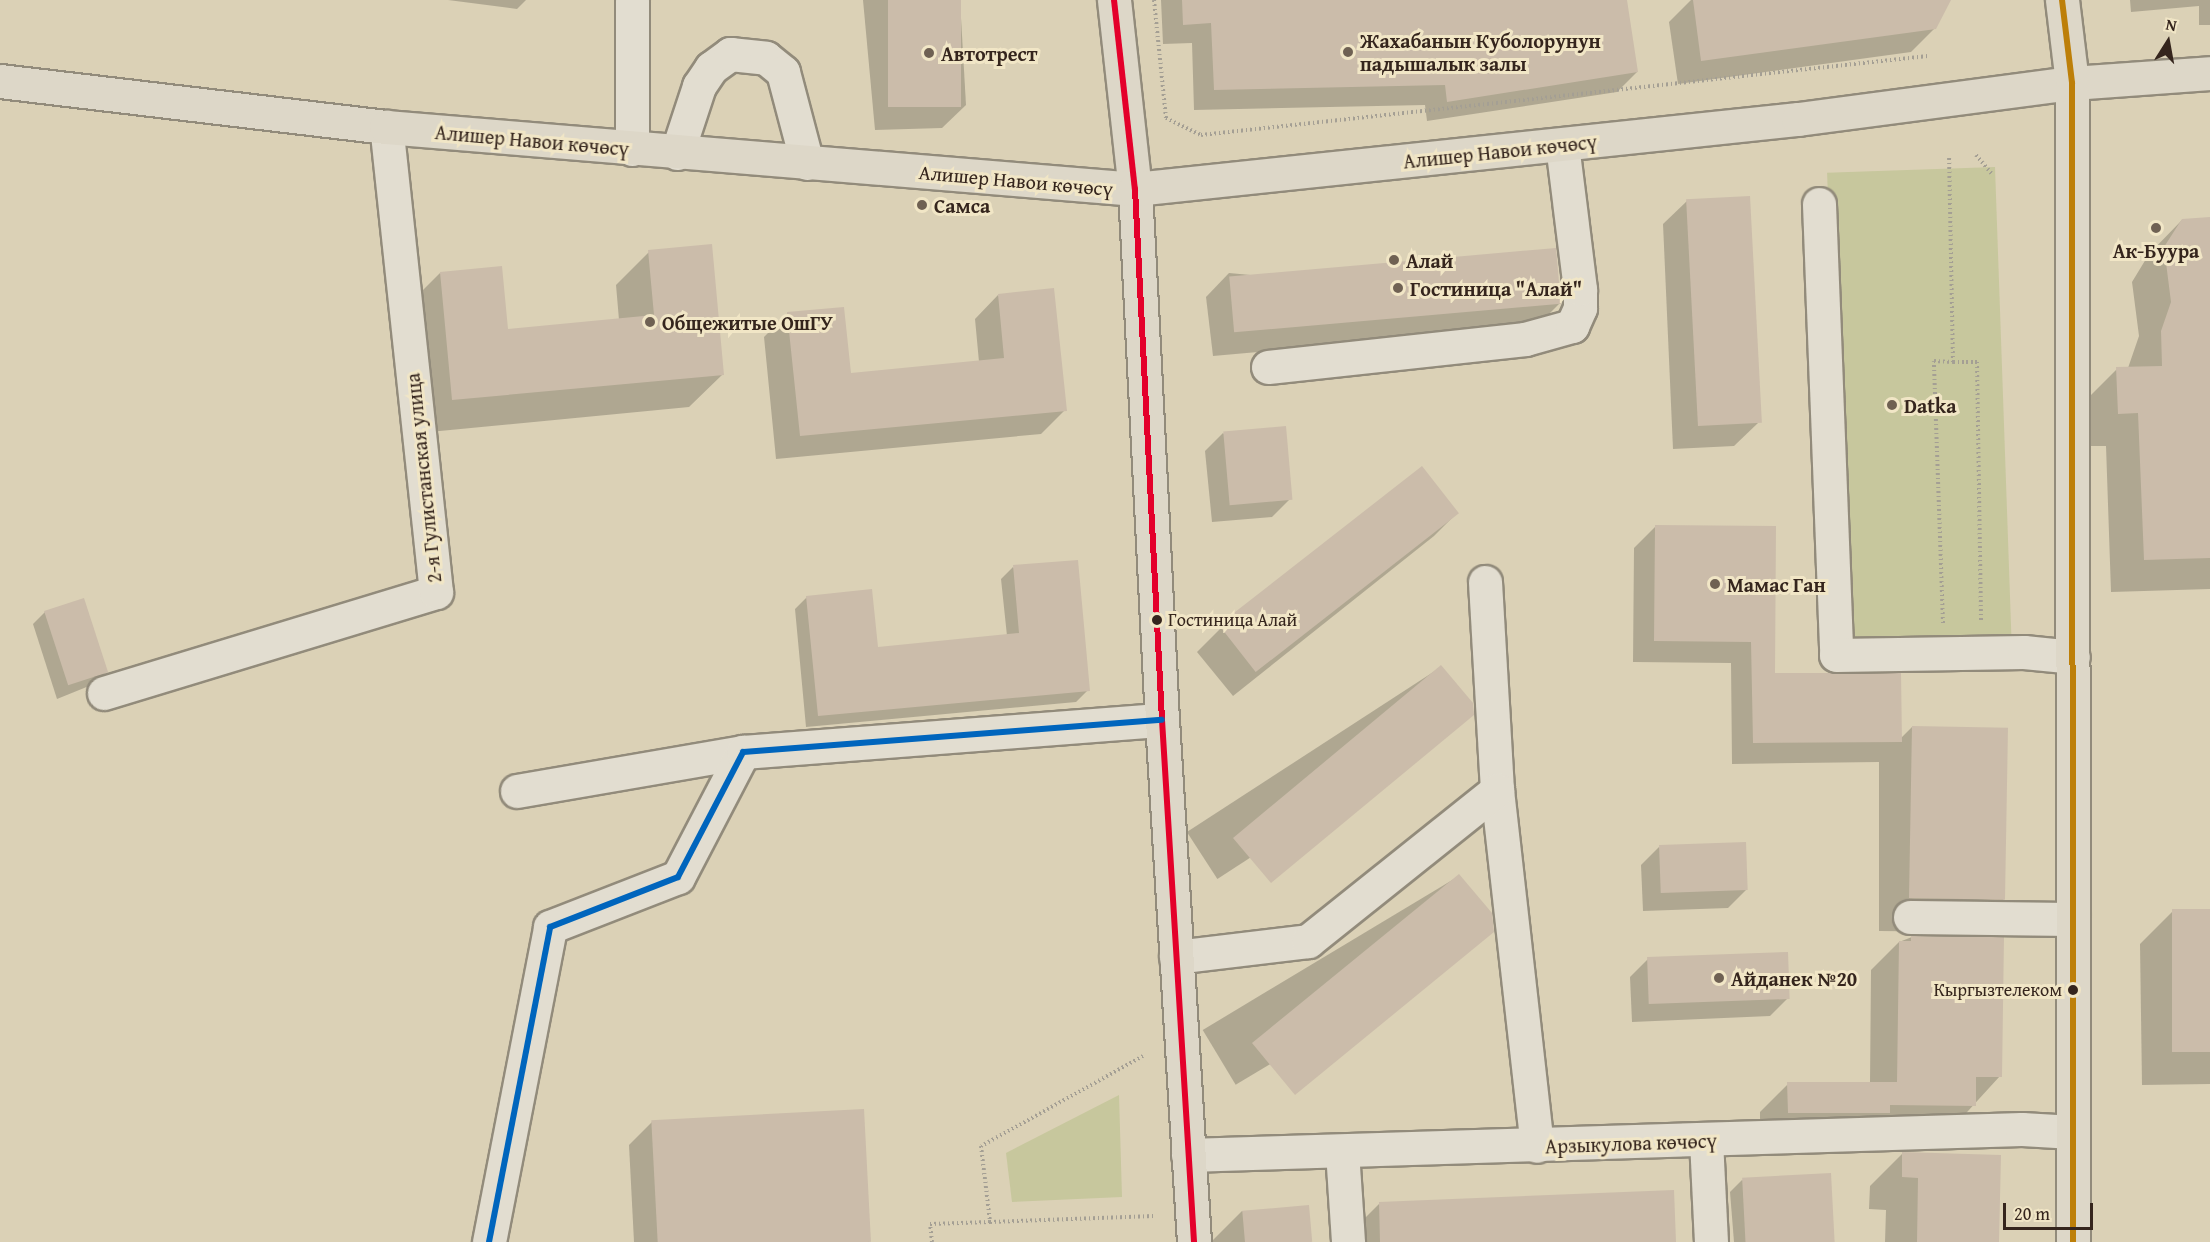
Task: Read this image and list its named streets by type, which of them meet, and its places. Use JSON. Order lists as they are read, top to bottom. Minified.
{"streets":{"main road":["Алишер Навои көчөсү"],"street":["2-я Гулистанская улица","Арзыкулова көчөсү"]},"crossings":[["Алишер Навои көчөсү","2-я Гулистанская улица"]],"places":["Жахабанын Куболорунун падышалык залы","Автотрест","Самса","Ак-Буура","Алай","Гостиница \"Алай\"","Общежитые ОшГУ","Datka","Мамас Ган","Гостиница Алай","Айданек №20","Кыргызтелеком"],"scale_bar":"20 m","north":"top"}
